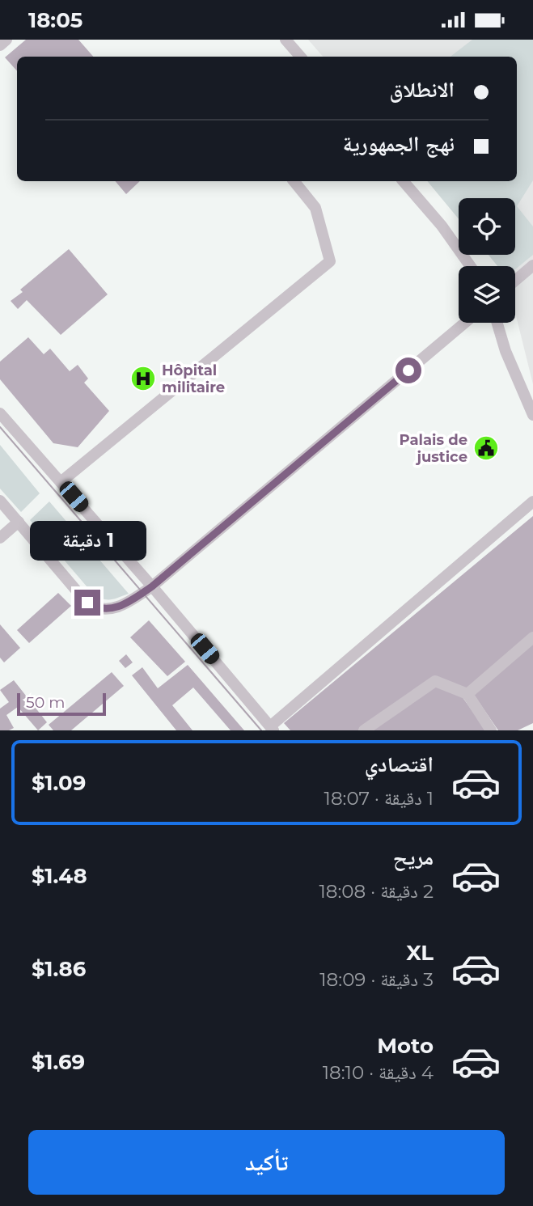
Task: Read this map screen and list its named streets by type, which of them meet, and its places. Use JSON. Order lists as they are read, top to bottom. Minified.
{"places":{"hospital":["Hôpital militaire"],"public building":["Palais de justice"]},"scale_bar":"50 m","page":{"status":"18:05","banner":["الانطلاق","نهج الجمهورية"],"bubble":"1 دقيقة","scale":"50 m","list":[{"name":"اقتصادي","note":"1 دقيقة · 18:07","value":"$1.09"},{"name":"مريح","note":"2 دقيقة · 18:08","value":"$1.48"},{"name":"XL","note":"3 دقيقة · 18:09","value":"$1.86"},{"name":"Moto","note":"4 دقيقة · 18:10","value":"$1.69"}],"buttons":"تأكيد"}}
